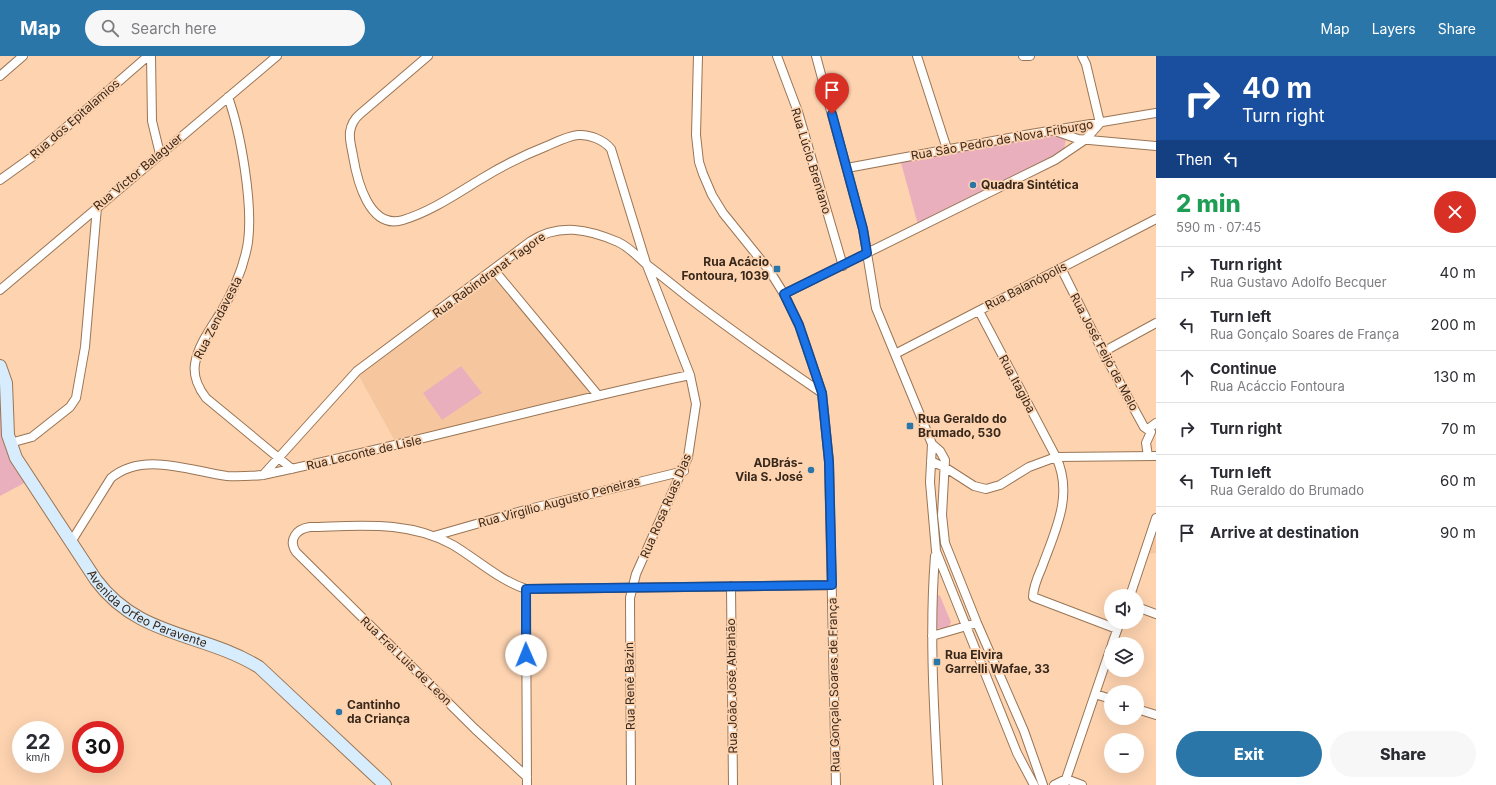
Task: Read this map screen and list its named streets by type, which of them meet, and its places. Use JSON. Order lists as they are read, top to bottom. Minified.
{"streets":{"main road":["Avenida Orfeo Paravente"],"street":["Rua dos Epitalamios","Rua São Pedro de Nova Friburgo","Rua Lúcio Brentano","Rua Victor Balaguer","Rua Rabindranat Tagore","Rua Baianópolis","Rua Zendavesta","Rua José Feijó de Melo","Rua Itagiba","Rua Leconte de Lisle","Rua Virgílio Augusto Peneiras","Rua Rosa Ruas Dias","Rua Frei Luis de Leon","Rua Gonçalo Soares de França","Rua Renê Bazin","Rua João José Abrahão"]},"crossings":[["Rua Victor Balaguer","Rua Zendavesta"],["Rua Rabindranat Tagore","Rua Zendavesta"],["Rua Rabindranat Tagore","Rua Rosa Ruas Dias"],["Rua Rabindranat Tagore","Rua Gonçalo Soares de França"],["Rua Baianópolis","Rua José Feijó de Melo"],["Rua Baianópolis","Rua Itagiba"],["Rua Zendavesta","Rua Leconte de Lisle"],["Rua Leconte de Lisle","Rua Rosa Ruas Dias"],["Rua Leconte de Lisle","Avenida Orfeo Paravente"],["Rua Virgílio Augusto Peneiras","Rua Rosa Ruas Dias"],["Rua Virgílio Augusto Peneiras","Rua Frei Luis de Leon"],["Rua Rosa Ruas Dias","Rua Renê Bazin"]],"places":{"other":["Quadra Sintética","ADBrás- Vila S. José","Cantinho da Criança"],"transit":["Rua Acácio Fontoura, 1039","Rua Geraldo do Brumado, 530","Rua Elvira Garrelli Wafae, 33"]},"page":{"header":"Map","search":"Search here","nav":["Map","Layers","Share"],"turn":["40 m","Turn right"],"then":"Then","heading":["2 min","590 m · 07:45"],"list":[{"name":"Turn right","note":"Rua Gustavo Adolfo Becquer","value":"40 m"},{"name":"Turn left","note":"Rua Gonçalo Soares de França","value":"200 m"},{"name":"Continue","note":"Rua Acáccio Fontoura","value":"130 m"},{"name":"Turn right","value":"70 m"},{"name":"Turn left","note":"Rua Geraldo do Brumado","value":"60 m"},{"name":"Arrive at destination","value":"90 m"}],"map_buttons":["+","−"],"speed":"22 km/h","limit":"30","buttons":["Exit","Share"]}}
